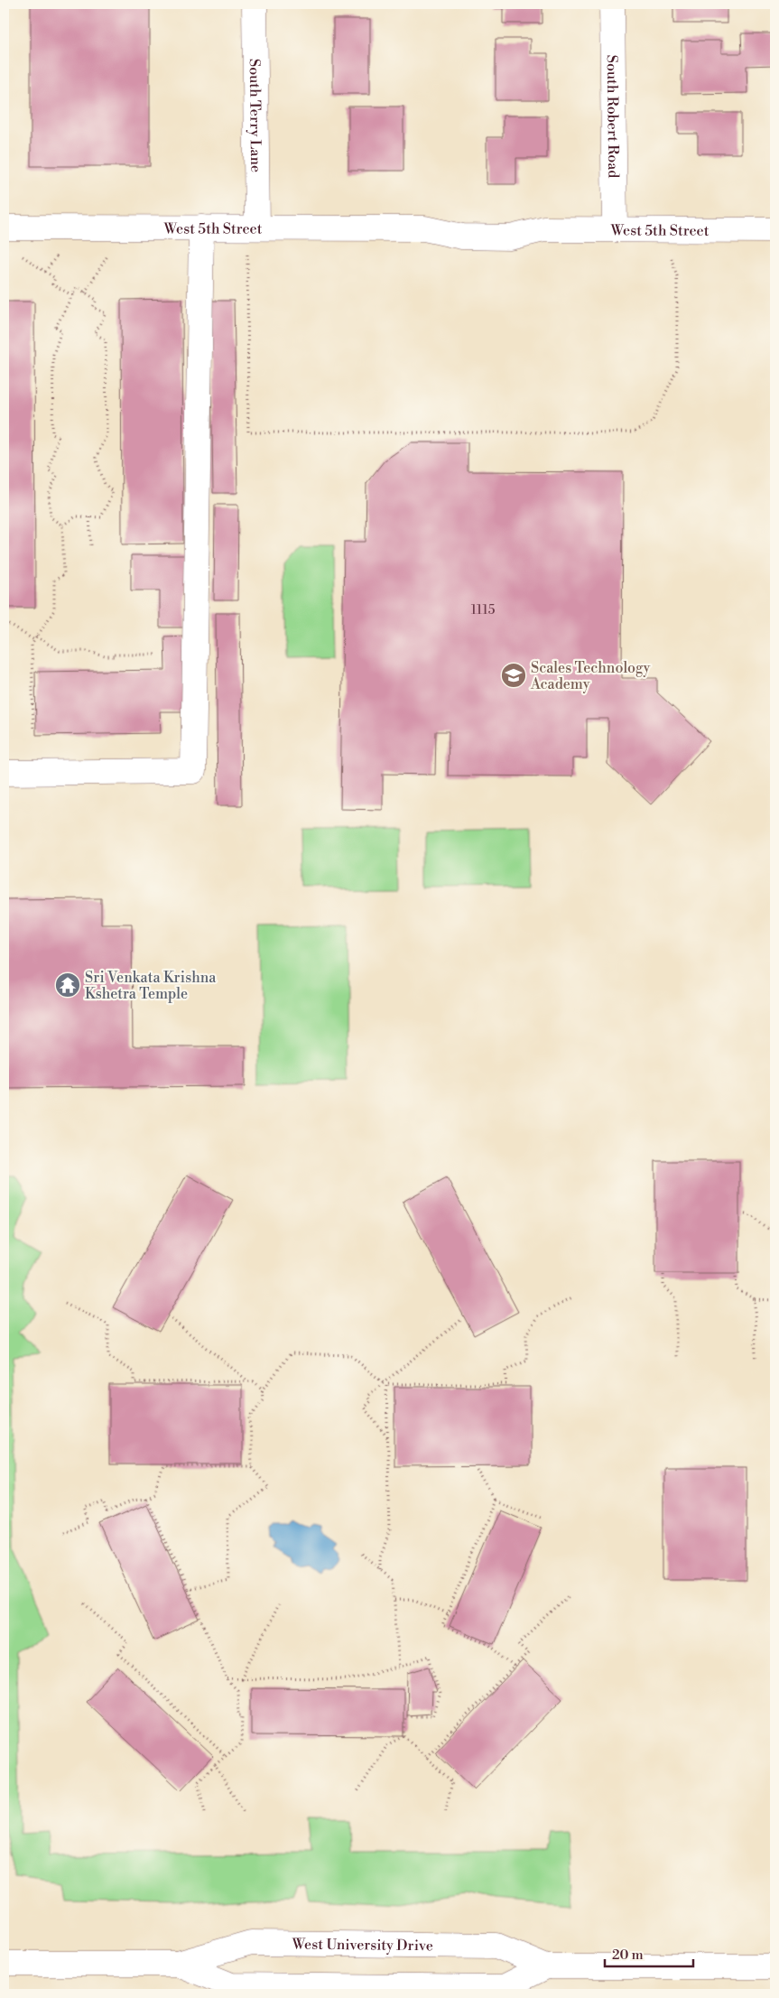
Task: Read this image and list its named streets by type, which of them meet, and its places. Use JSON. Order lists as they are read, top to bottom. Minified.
{"streets":{"street":["South Terry Lane","South Robert Road","West 5th Street","West University Drive"]},"crossings":[["South Terry Lane","West 5th Street"],["South Robert Road","West 5th Street"]],"places":{"school or university":["Scales Technology Academy"],"temple":["Sri Venkata Krishna Kshetra Temple"]},"house_numbers":["1115"],"scale_bar":"20 m"}
